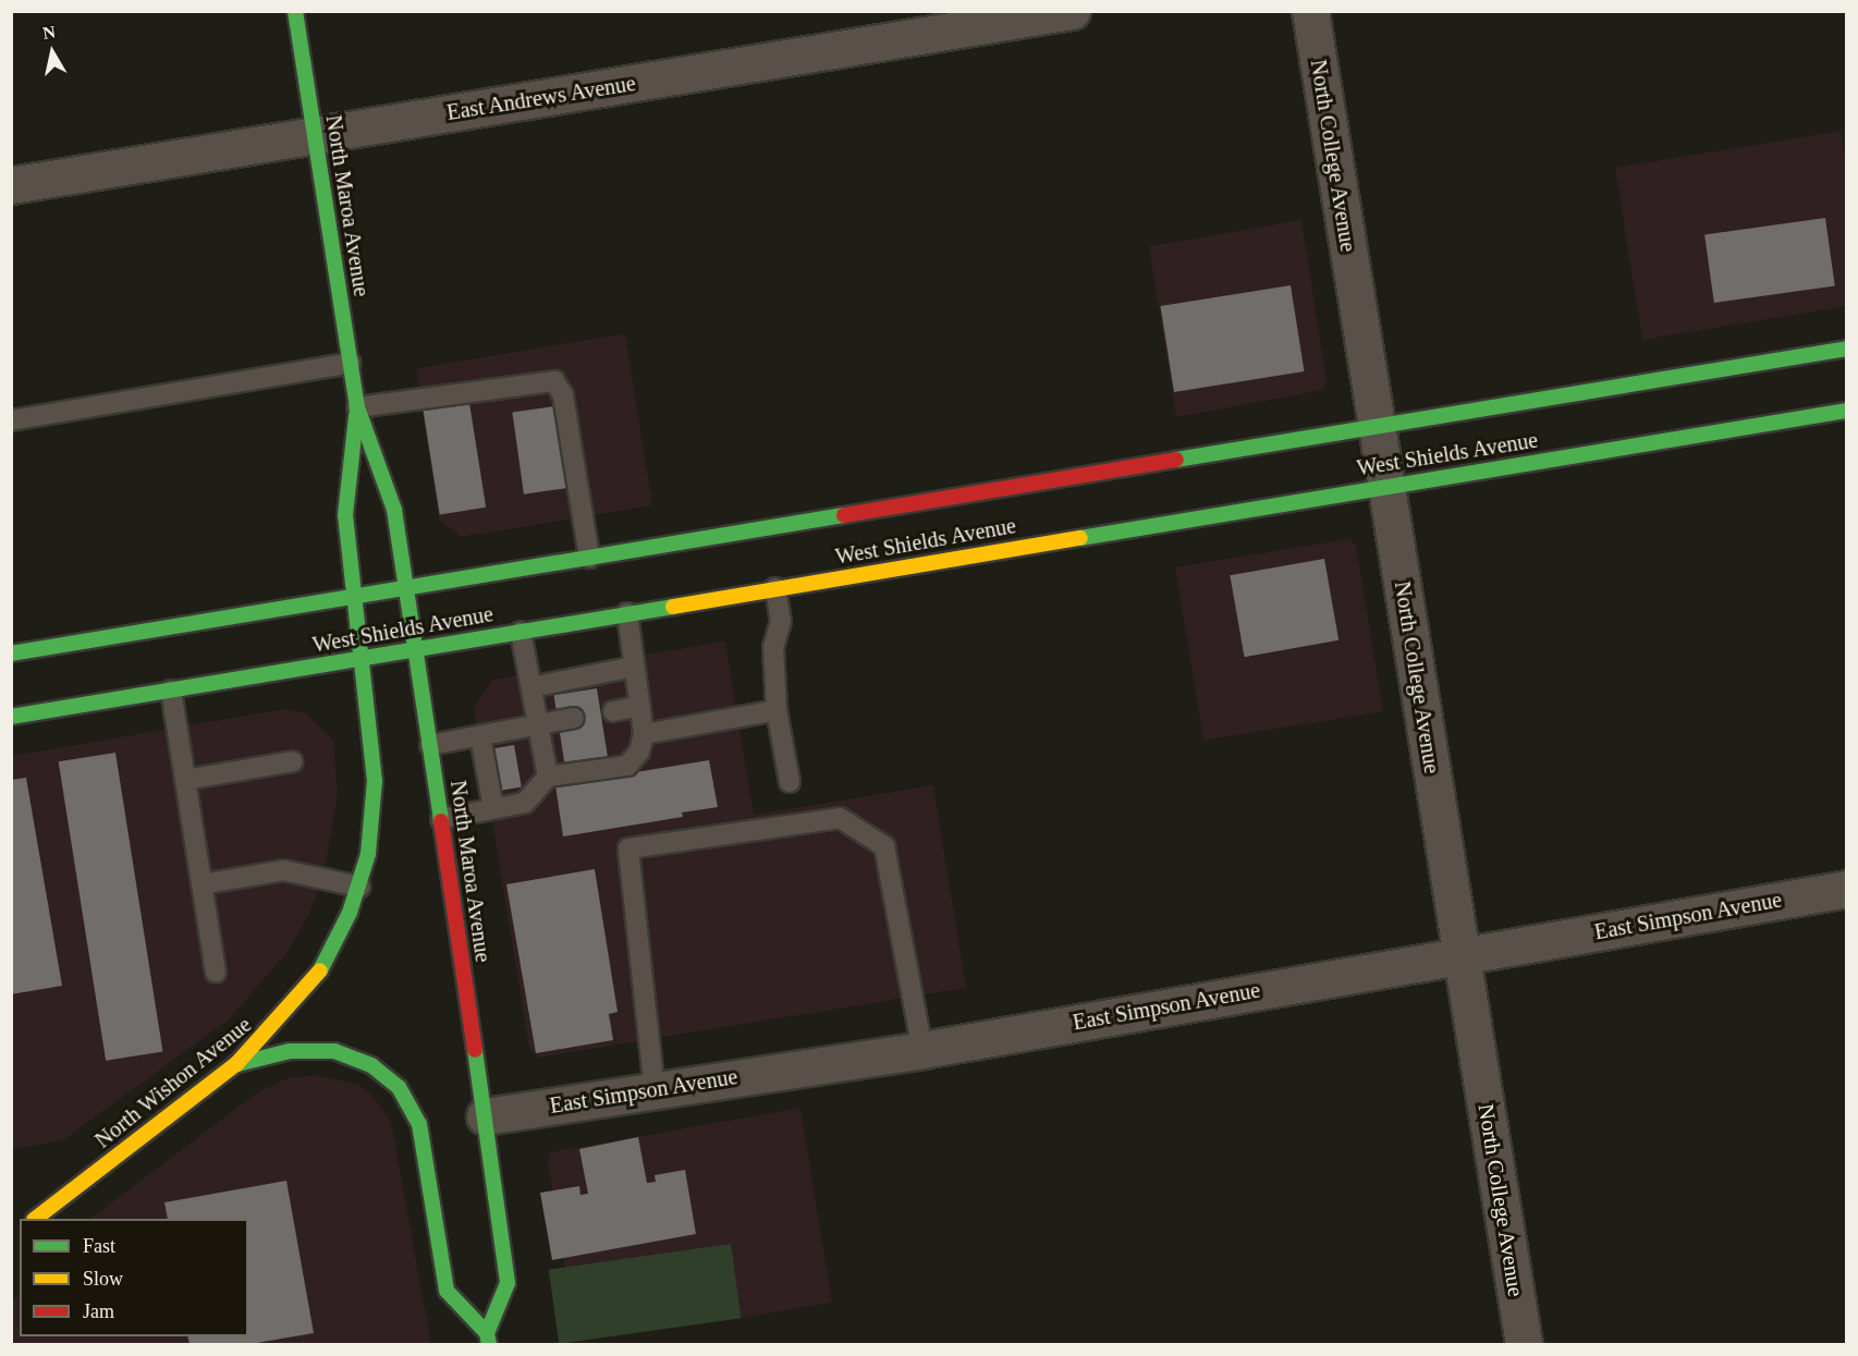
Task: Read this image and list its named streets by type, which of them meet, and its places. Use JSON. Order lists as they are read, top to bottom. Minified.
{"streets":{"main road":["North Maroa Avenue","West Shields Avenue","North Wishon Avenue"],"street":["East Andrews Avenue","North College Avenue","East Simpson Avenue"]},"crossings":[["East Andrews Avenue","North Maroa Avenue"],["North College Avenue","West Shields Avenue"],["North College Avenue","East Simpson Avenue"],["North Maroa Avenue","West Shields Avenue"],["North Maroa Avenue","East Simpson Avenue"],["North Maroa Avenue","North Wishon Avenue"],["West Shields Avenue","North Wishon Avenue"]],"legend":["Fast","Slow","Jam"],"north":"top"}
